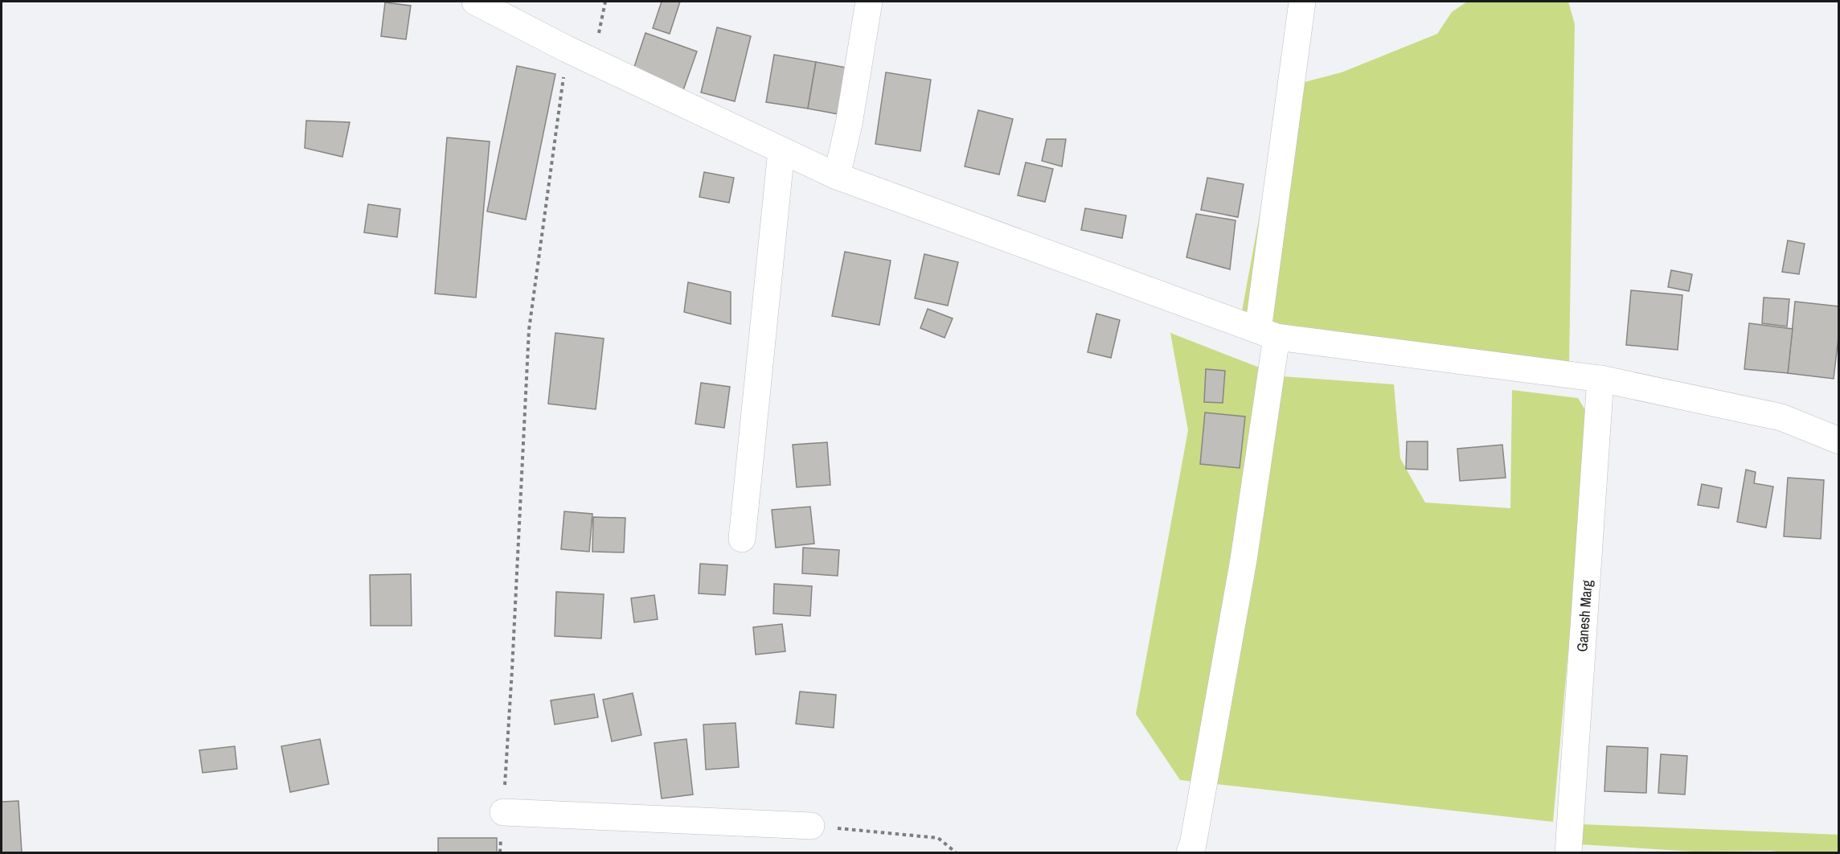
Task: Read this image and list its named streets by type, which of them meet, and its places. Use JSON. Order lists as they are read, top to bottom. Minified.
{"streets":{"street":["Ganesh Marg"]}}
